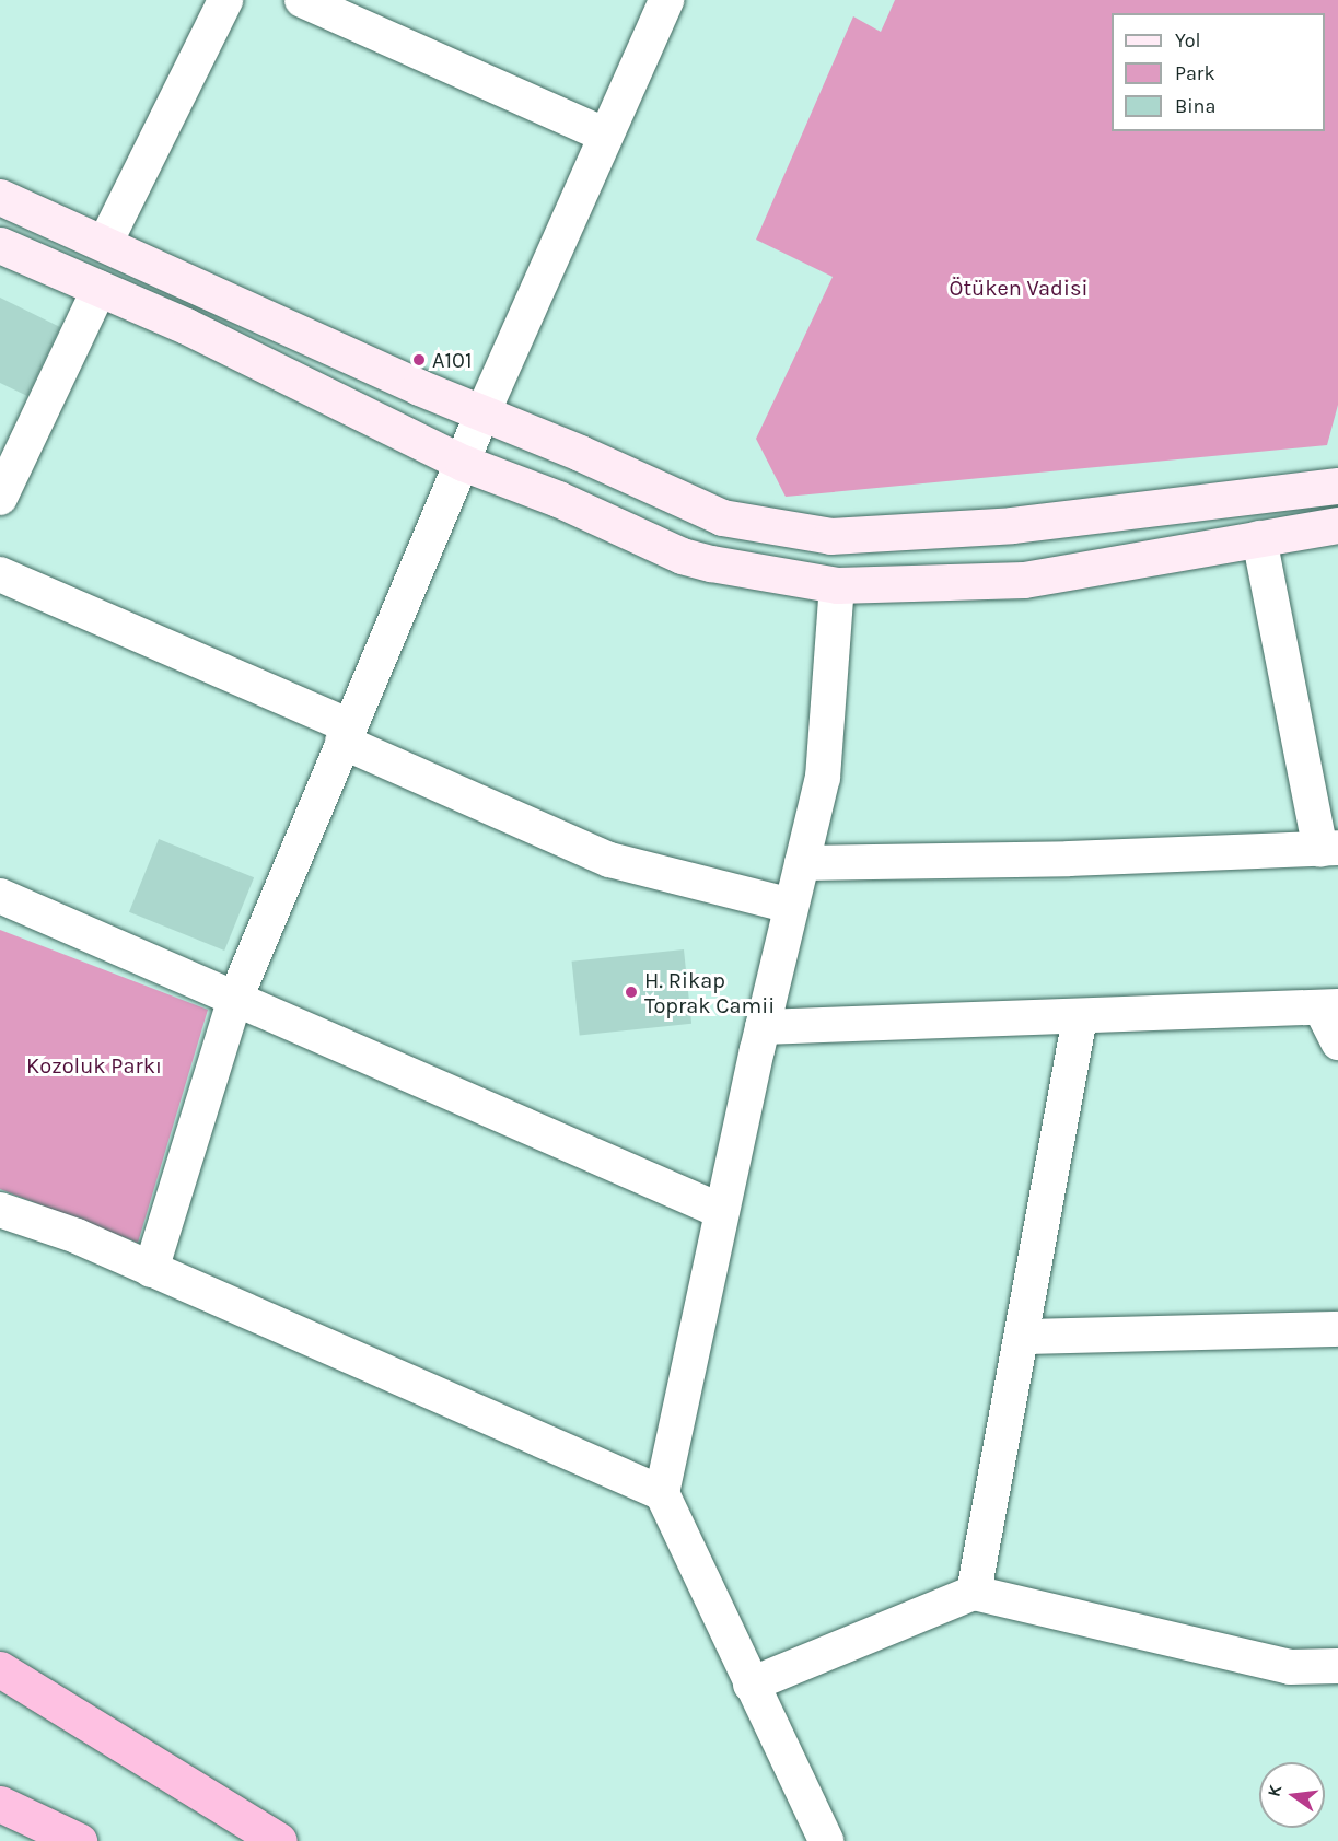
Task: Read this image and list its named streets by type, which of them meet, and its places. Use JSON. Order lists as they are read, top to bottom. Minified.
{"parks":["Ötüken Vadisi","Kozoluk Parkı"],"places":["A101","H. Rikap Toprak Camii"],"legend":["Yol","Park","Bina"],"north":"left"}
